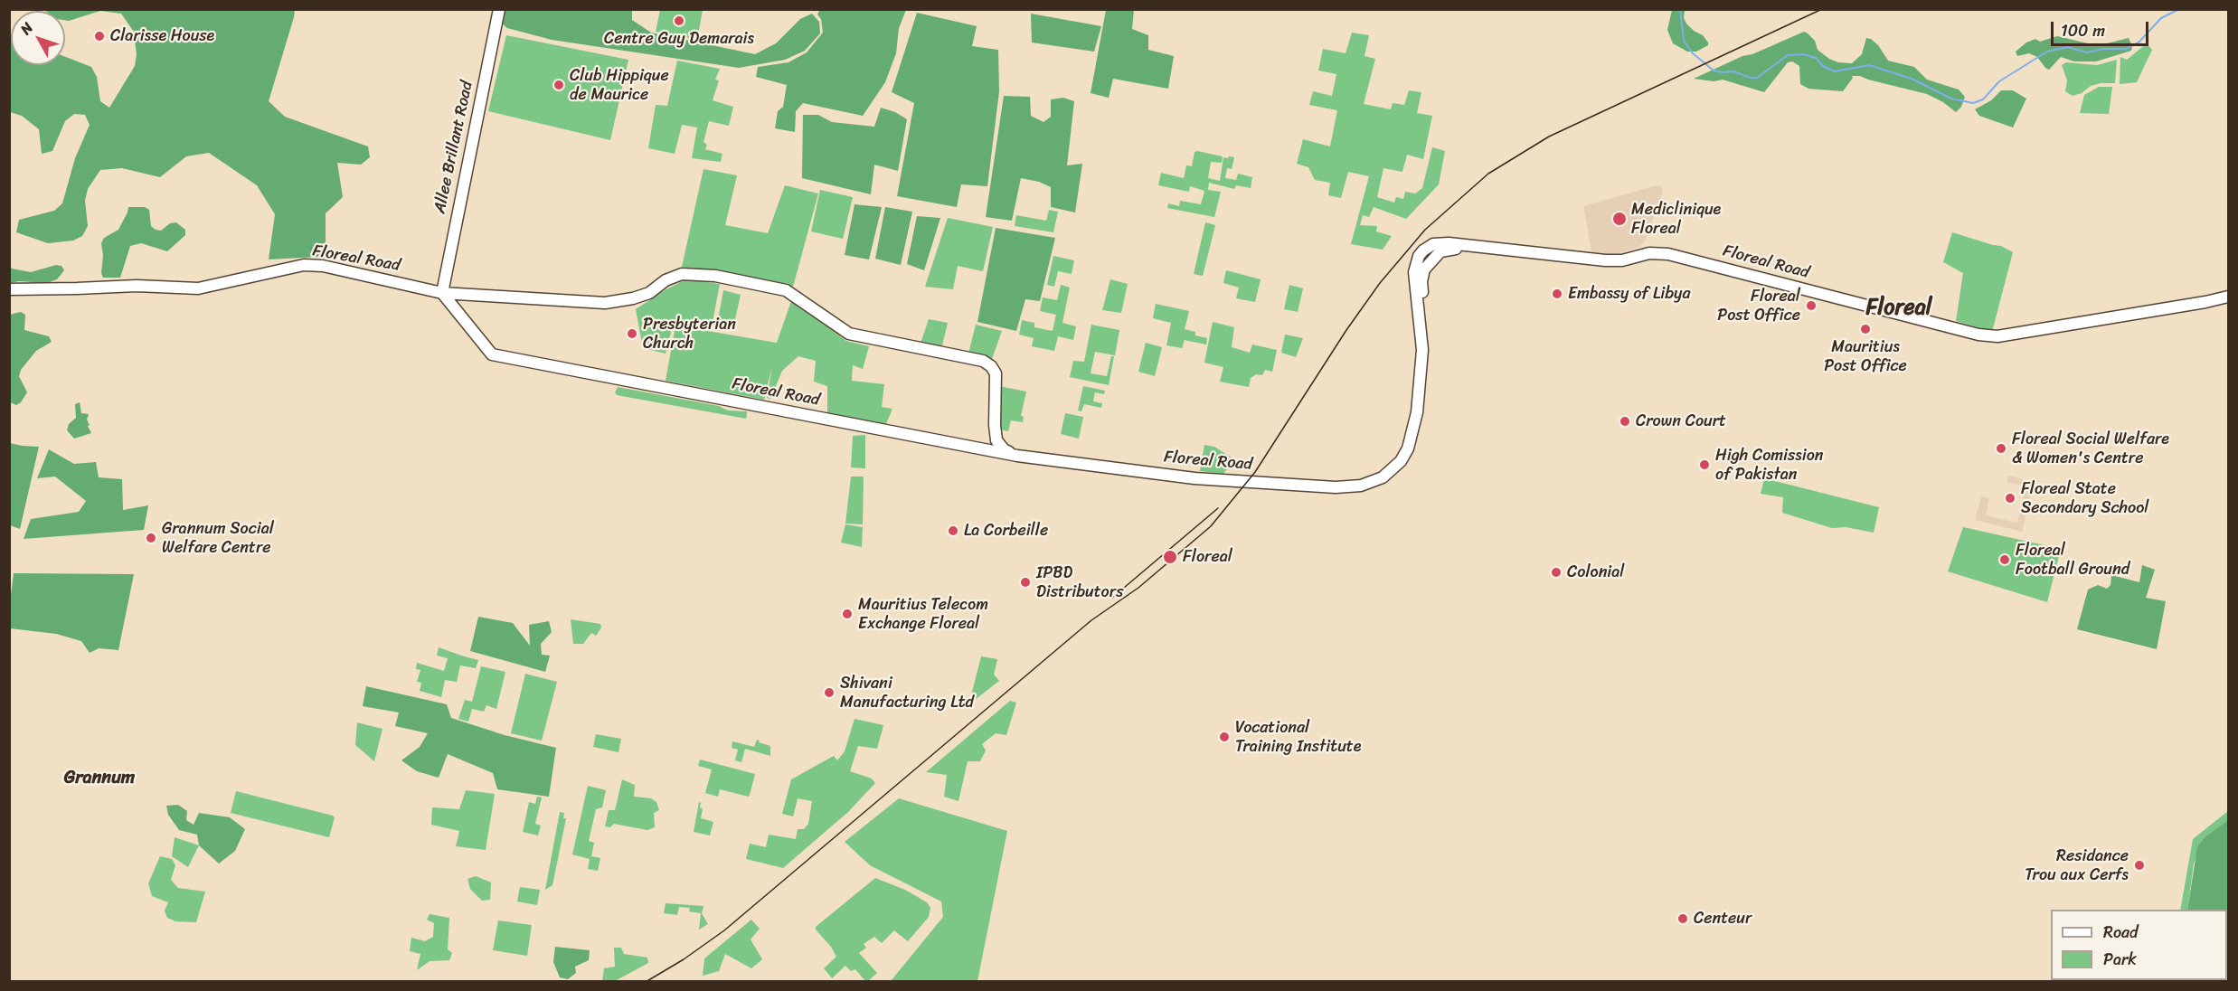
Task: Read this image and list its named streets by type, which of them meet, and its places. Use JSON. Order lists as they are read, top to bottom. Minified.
{"streets":{"main road":["Allee Brillant Road","Floreal Road"]},"crossings":[["Allee Brillant Road","Floreal Road"]],"districts":["Floreal","Grannum"],"places":["Centre Guy Demarais","Clarisse House","Club Hippique de Maurice","Mediclinique Floreal","Embassy of Libya","Floreal Post Office","Mauritius Post Office","Presbyterian Church","Crown Court","Floreal Social Welfare & Women's Centre","High Comission of Pakistan","Floreal State Secondary School","La Corbeille","Grannum Social Welfare Centre","Floreal","Floreal Football Ground","Colonial","IPBD Distributors","Mauritius Telecom Exchange Floreal","Shivani Manufacturing Ltd","Vocational Training Institute","Residance Trou aux Cerfs","Centeur"],"legend":["Road","Park"],"scale_bar":"100 m","north":"top left"}
